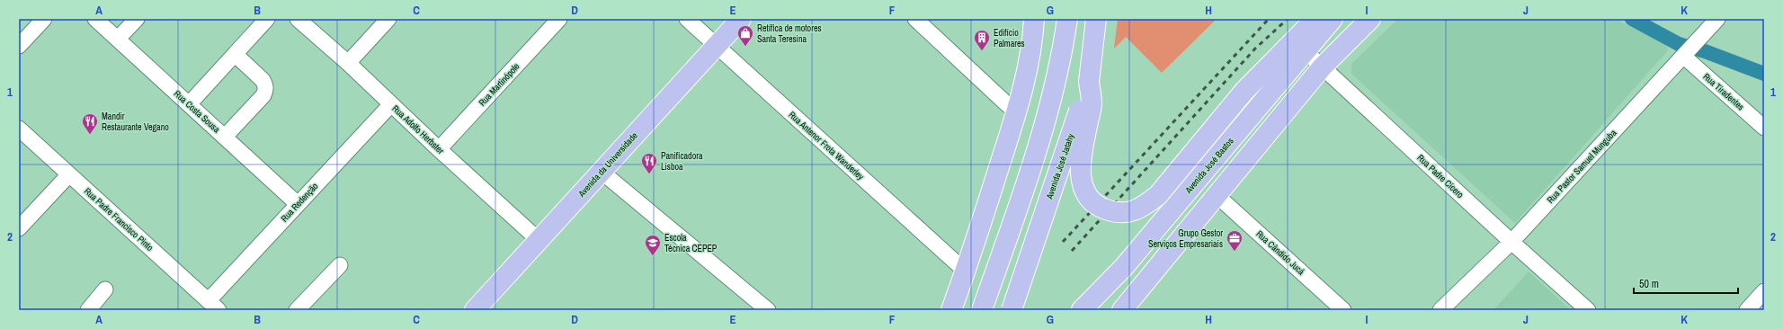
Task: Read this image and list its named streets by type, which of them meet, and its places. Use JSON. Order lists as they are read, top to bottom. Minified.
{"streets":{"main road":["Avenida da Universidade","Avenida José Bastos","Avenida José Jatahy"],"street":["Rua Martinópole","Rua Tiradentes","Rua Costa Sousa","Rua Adolfo Herbster","Rua Antenor Frota Wanderley","Rua Pastor Samuel Munguba","Rua Padre Cícero","Rua Redenção","Rua Padre Francisco Pinto","Rua Cândido Jucá"]},"crossings":[["Rua Martinópole","Rua Adolfo Herbster"],["Rua Tiradentes","Rua Pastor Samuel Munguba"],["Rua Costa Sousa","Rua Redenção"],["Rua Adolfo Herbster","Avenida da Universidade"],["Rua Adolfo Herbster","Rua Redenção"],["Rua Antenor Frota Wanderley","Avenida da Universidade"],["Avenida José Bastos","Rua Padre Cícero"],["Rua Pastor Samuel Munguba","Rua Padre Cícero"],["Rua Redenção","Rua Padre Francisco Pinto"]],"places":{"shop":["Retífica de motores Santa Teresina"],"building":["Edifício Palmares"],"restaurant":["Mandir Restaurante Vegano","Panificadora Lisboa"],"office":["Grupo Gestor Serviços Empresariais"],"school or university":["Escola Técnica CEPEP"]},"scale_bar":"50 m","grid":{"columns":["A","B","C","D","E","F","G","H","I","J","K"],"rows":["1","2"]}}
